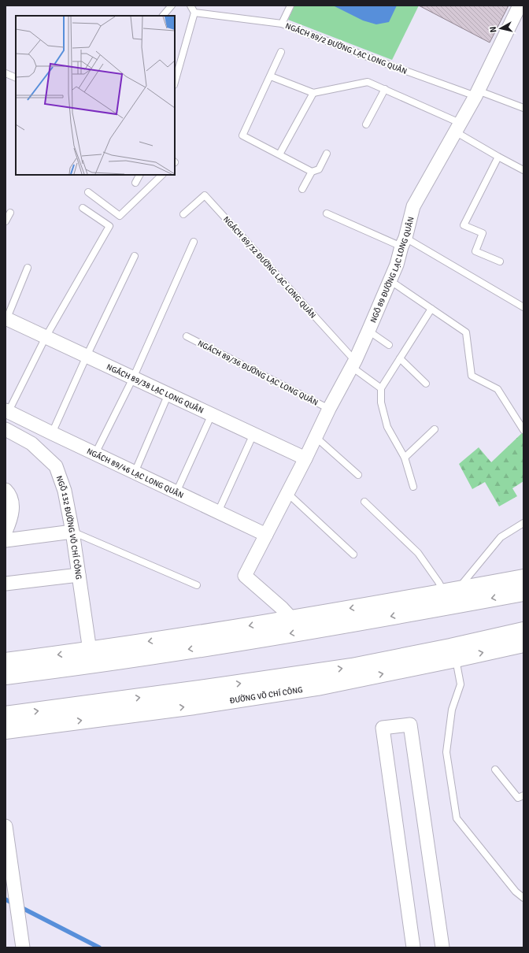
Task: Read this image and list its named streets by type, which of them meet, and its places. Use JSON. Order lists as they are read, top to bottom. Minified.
{"streets":{"main road":["ĐƯỜNG VÕ CHÍ CÔNG"],"street":["NGÕ 89 ĐƯỜNG LẠC LONG QUÂN","NGÁCH 89/38 LẠC LONG QUÂN","NGÁCH 89/46 LẠC LONG QUÂN","NGÕ 132 ĐƯỜNG VÕ CHÍ CÔNG"],"lane":["NGÁCH 89/2 ĐƯỜNG LẠC LONG QUÂN","NGÁCH 89/32 ĐƯỜNG LẠC LONG QUÂN","NGÁCH 89/36 ĐƯỜNG LẠC LONG QUÂN"]},"crossings":[["NGÁCH 89/2 ĐƯỜNG LẠC LONG QUÂN","NGÕ 89 ĐƯỜNG LẠC LONG QUÂN"],["NGÁCH 89/32 ĐƯỜNG LẠC LONG QUÂN","NGÕ 89 ĐƯỜNG LẠC LONG QUÂN"],["NGÕ 89 ĐƯỜNG LẠC LONG QUÂN","NGÁCH 89/36 ĐƯỜNG LẠC LONG QUÂN"],["NGÕ 89 ĐƯỜNG LẠC LONG QUÂN","NGÁCH 89/38 LẠC LONG QUÂN"],["NGÕ 89 ĐƯỜNG LẠC LONG QUÂN","NGÁCH 89/46 LẠC LONG QUÂN"]],"north":"left"}
